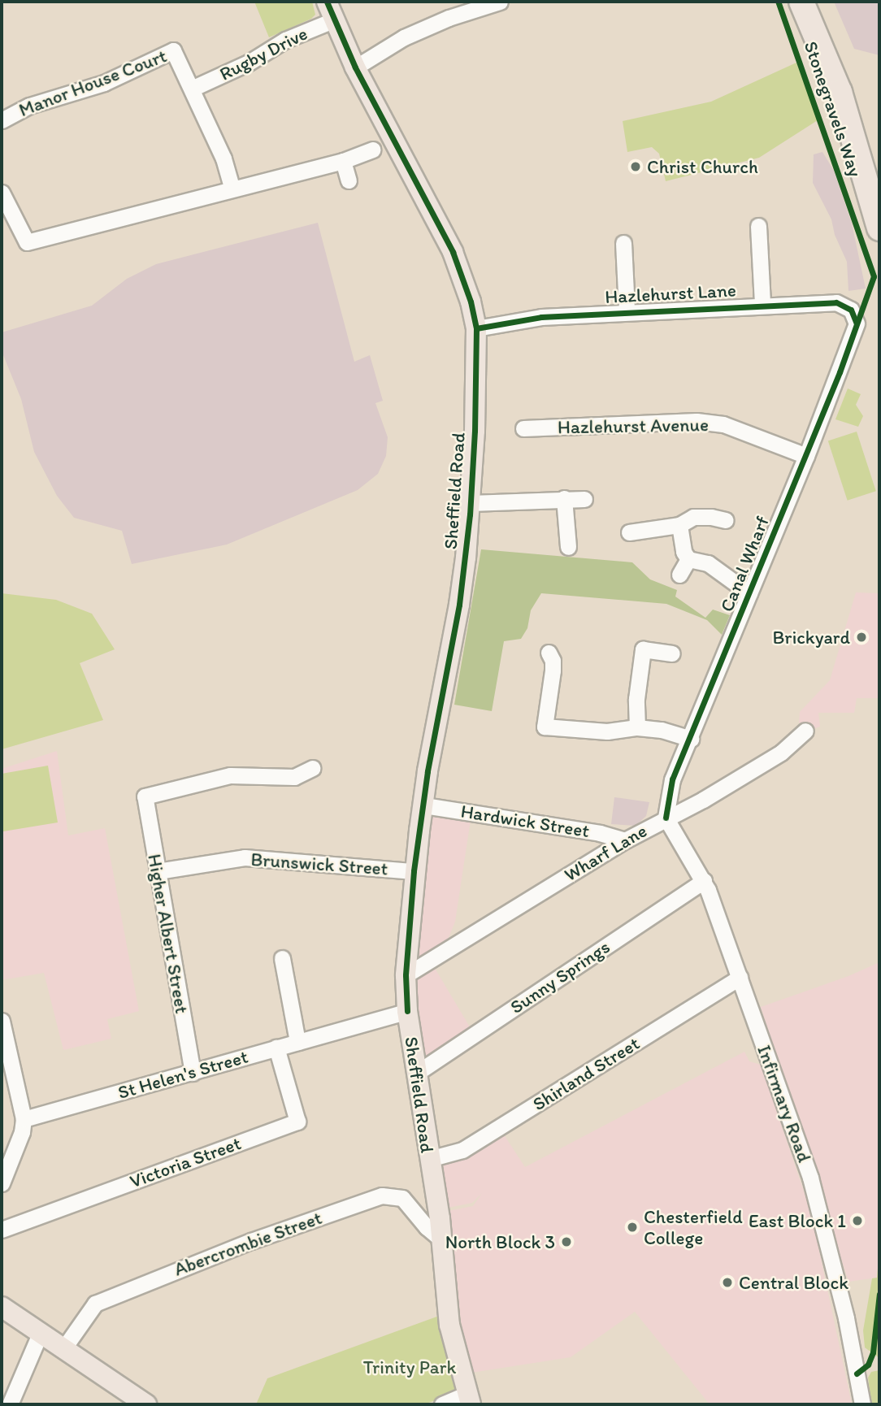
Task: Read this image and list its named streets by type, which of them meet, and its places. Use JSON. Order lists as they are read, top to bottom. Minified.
{"streets":{"main road":["Sheffield Road"],"street":["Rugby Drive","Manor House Court","Hazlehurst Lane","Hazlehurst Avenue","Canal Wharf","Hardwick Street","Wharf Lane","Brunswick Street","Higher Albert Street","Sunny Springs","Shirland Street","St Helen's Street","Infirmary Road","Victoria Street","Abercrombie Street"],"cycle path":["Stonegravels Way"]},"crossings":[["Rugby Drive","Manor House Court"],["Rugby Drive","Sheffield Road"],["Hazlehurst Lane","Sheffield Road"],["Hazlehurst Lane","Canal Wharf"],["Hazlehurst Avenue","Canal Wharf"],["Sheffield Road","Hardwick Street"],["Sheffield Road","Wharf Lane"],["Sheffield Road","Brunswick Street"],["Sheffield Road","Sunny Springs"],["Sheffield Road","Shirland Street"],["Sheffield Road","St Helen's Street"],["Sheffield Road","Abercrombie Street"],["Canal Wharf","Wharf Lane"],["Canal Wharf","Infirmary Road"],["Hardwick Street","Wharf Lane"],["Wharf Lane","Infirmary Road"],["Brunswick Street","Higher Albert Street"],["Higher Albert Street","St Helen's Street"],["Sunny Springs","Infirmary Road"],["Shirland Street","Infirmary Road"],["St Helen's Street","Victoria Street"]],"parks":["Trinity Park"],"places":["Christ Church","Brickyard","East Block 1","Chesterfield College","North Block 3","Central Block"]}
